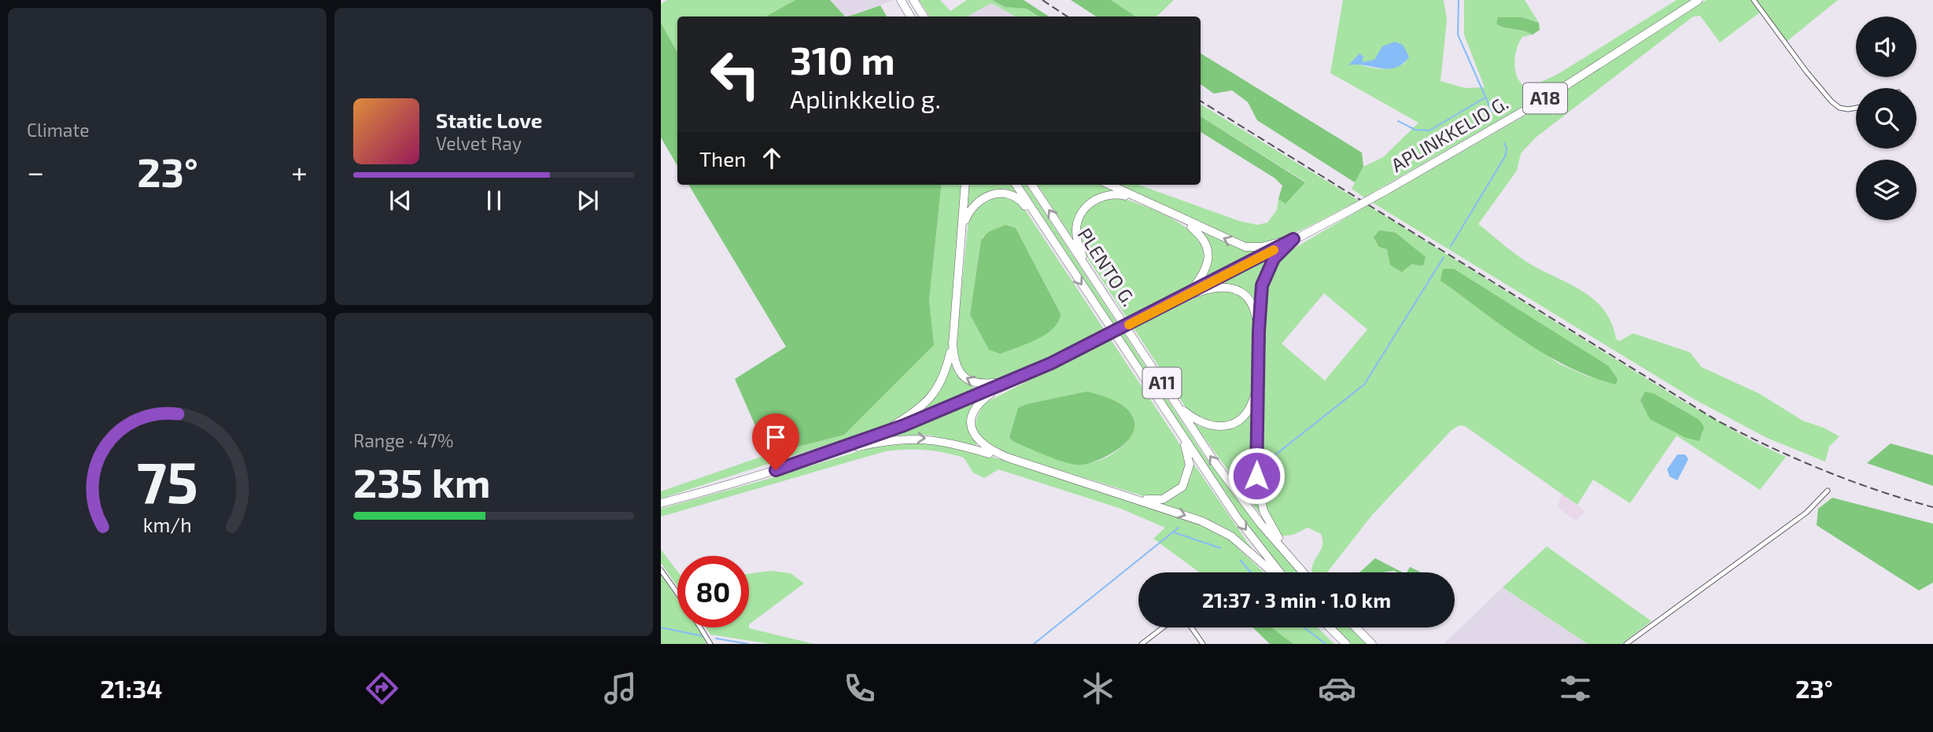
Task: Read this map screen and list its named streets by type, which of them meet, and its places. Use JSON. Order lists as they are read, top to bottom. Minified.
{"streets":{"highway":["A18","APLINKKELIO G.","PLENTO G.","A11"]},"page":{"tile":["Climate",["Range · 47%","235 km"]],"turn":["310 m","Aplinkkelio g."],"song":["Static Love","Velvet Ray"],"then":"Then","heat":["−","23°","+"],"limit":"80","trip":"21:37 · 3 min · 1.0 km","tabs":["21:34","23°"],"gauge":["75","km/h"]}}
